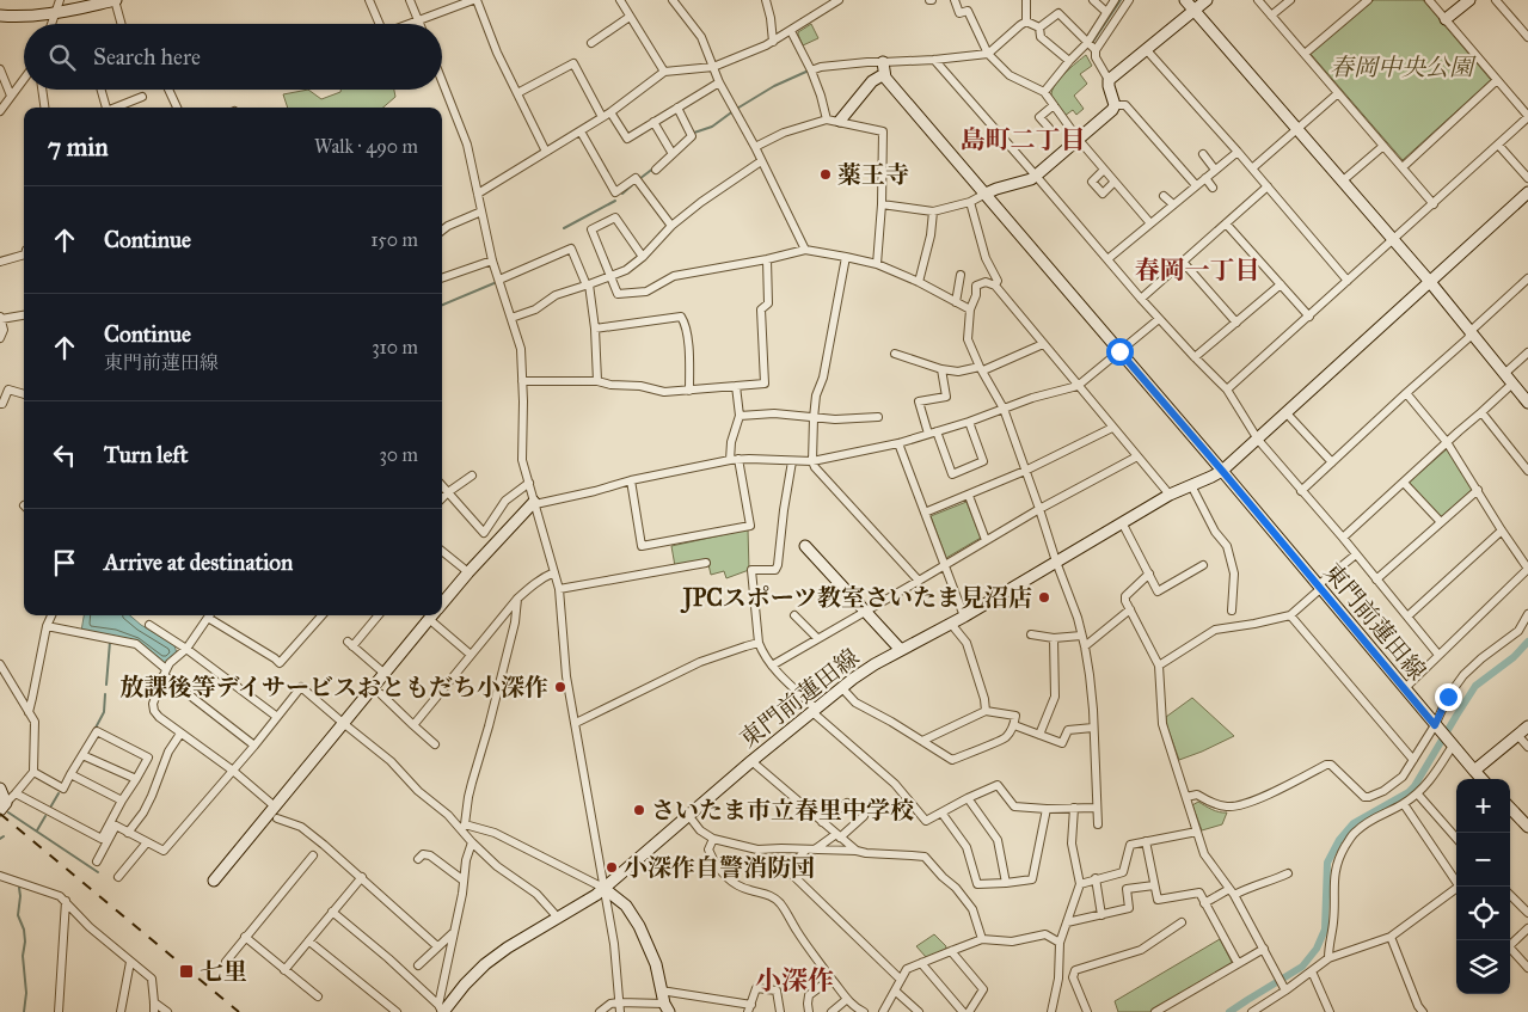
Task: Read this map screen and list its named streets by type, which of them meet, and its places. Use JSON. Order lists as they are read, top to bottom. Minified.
{"streets":{"street":["東門前蓮田線"]},"districts":["島町二丁目","春岡一丁目","小深作"],"parks":["春岡中央公園"],"places":{"other":["薬王寺","JPCスポーツ教室さいたま見沼店","放課後等デイサービスおともだち小深作","さいたま市立春里中学校","小深作自警消防団"],"transit":["七里"]},"page":{"search":"Search here","heading":["7 min","Walk · 490 m"],"list":[["Continue","150 m"],["Continue","東門前蓮田線","310 m"],["Turn left","30 m"],"Arrive at destination"],"map_buttons":["+","−"]}}
